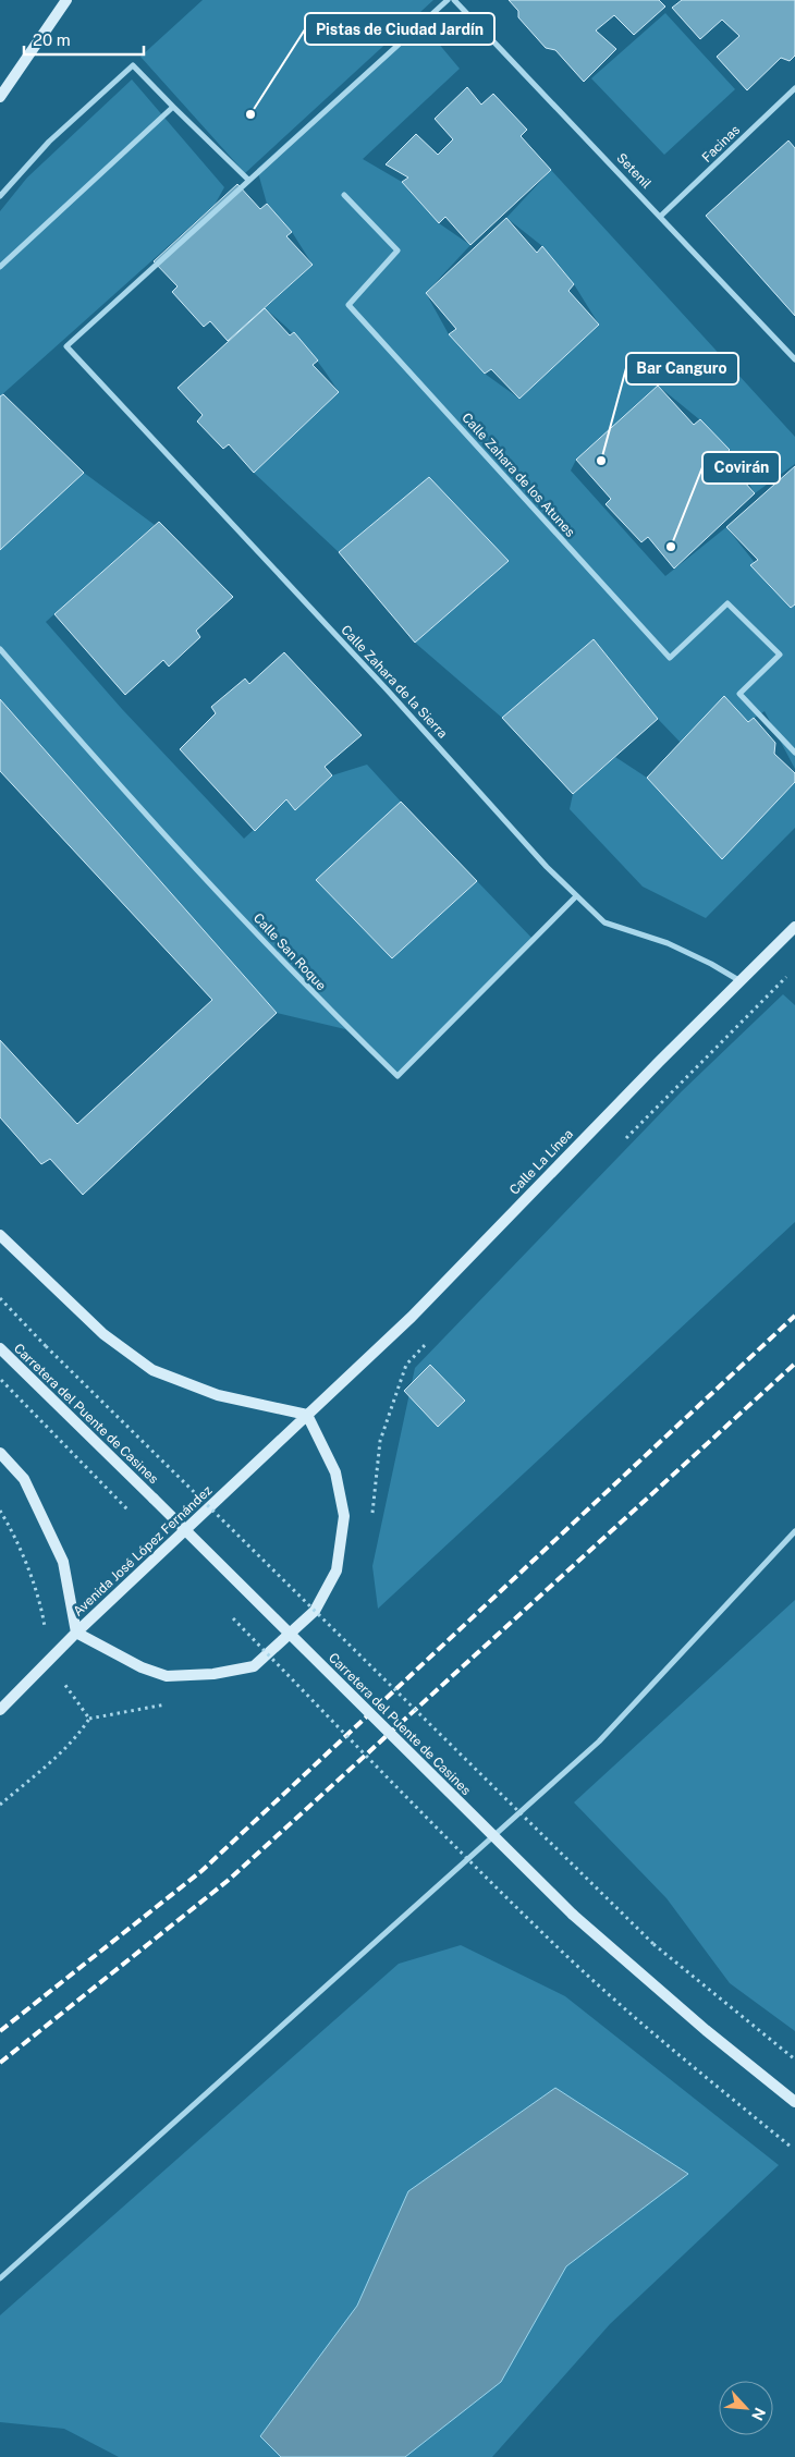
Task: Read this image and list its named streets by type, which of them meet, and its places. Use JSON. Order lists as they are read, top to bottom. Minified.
{"streets":{"street":["Facinas","Setenil","Calle Zahara de los Atunes","Calle Zahara de la Sierra","Calle San Roque","Calle La Línea","Carretera del Puente de Casines","Avenida José López Fernández"]},"crossings":[["Facinas","Setenil"],["Calle Zahara de la Sierra","Calle San Roque"],["Calle Zahara de la Sierra","Calle La Línea"],["Calle La Línea","Avenida José López Fernández"]],"places":["Pistas de Ciudad Jardín","Bar Canguro","Covirán"],"scale_bar":"20 m","north":"bottom right"}
